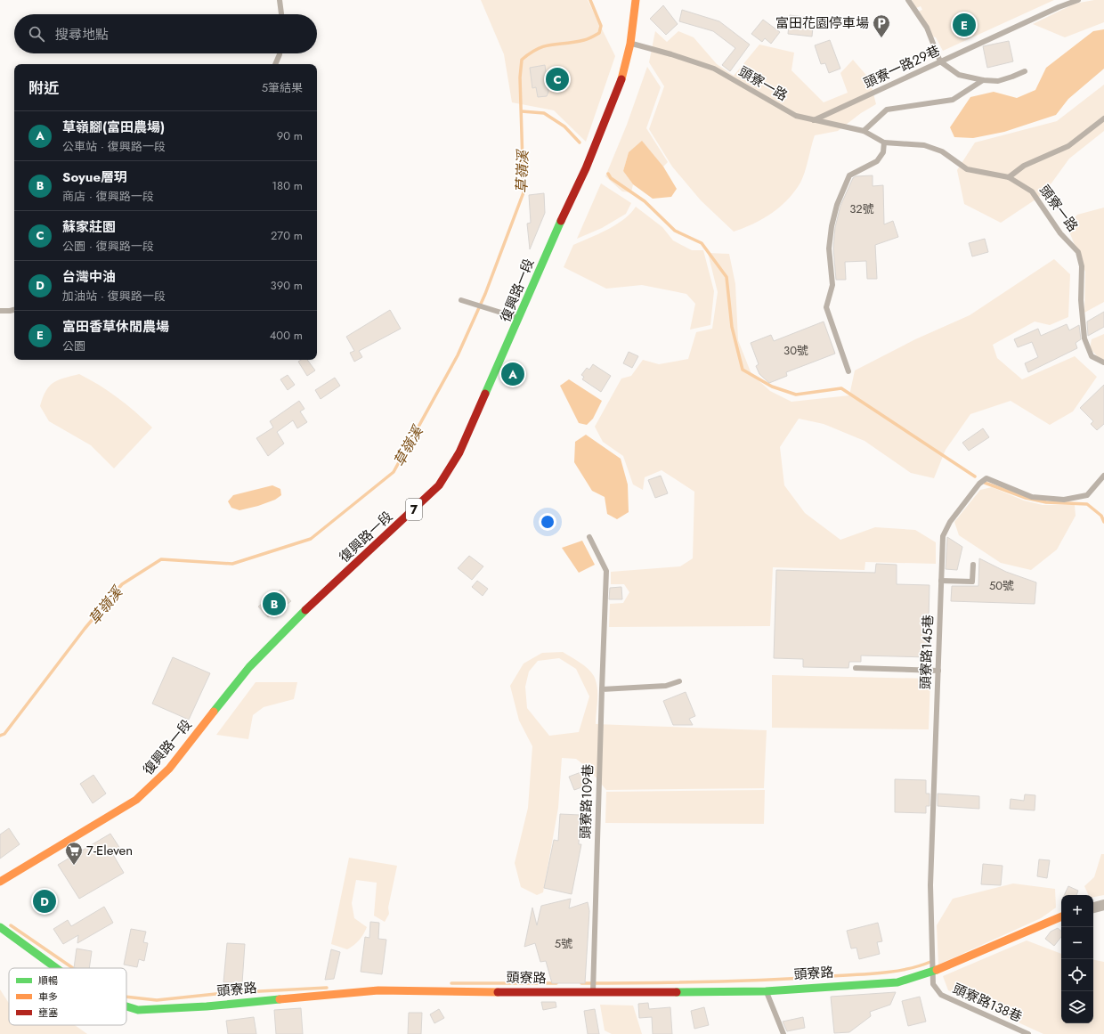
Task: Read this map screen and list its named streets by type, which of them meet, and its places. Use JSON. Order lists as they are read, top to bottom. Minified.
{"streets":{"main road":["復興路一段","7","頭寮路"],"lane":["頭寮一路29巷","頭寮一路","頭寮路145巷","頭寮路109巷","頭寮路138巷"]},"crossings":[["頭寮一路29巷","頭寮一路"],["頭寮一路","復興路一段"],["頭寮路145巷","頭寮路"],["頭寮路145巷","頭寮路138巷"],["頭寮路109巷","頭寮路"],["頭寮路","頭寮路138巷"]],"water":["草嶺溪"],"places":{"parking":["富田花園停車場"],"supermarket":["7-Eleven"]},"house_numbers":["32號","30號","50號","5號"],"legend":["順暢","車多","壅塞"],"page":{"pins":["E","C","A","B","D"],"search":"搜尋地點","heading":["附近","5筆結果"],"list":[{"mark":"A","name":"草嶺腳(富田農場)","note":"公車站 · 復興路一段","value":"90 m"},{"mark":"B","name":"Soyue層玥","note":"商店 · 復興路一段","value":"180 m"},{"mark":"C","name":"蘇家莊園","note":"公園 · 復興路一段","value":"270 m"},{"mark":"D","name":"台灣中油","note":"加油站 · 復興路一段","value":"390 m"},{"mark":"E","name":"富田香草休閒農場","note":"公園","value":"400 m"}],"map_buttons":["+","−"]}}
